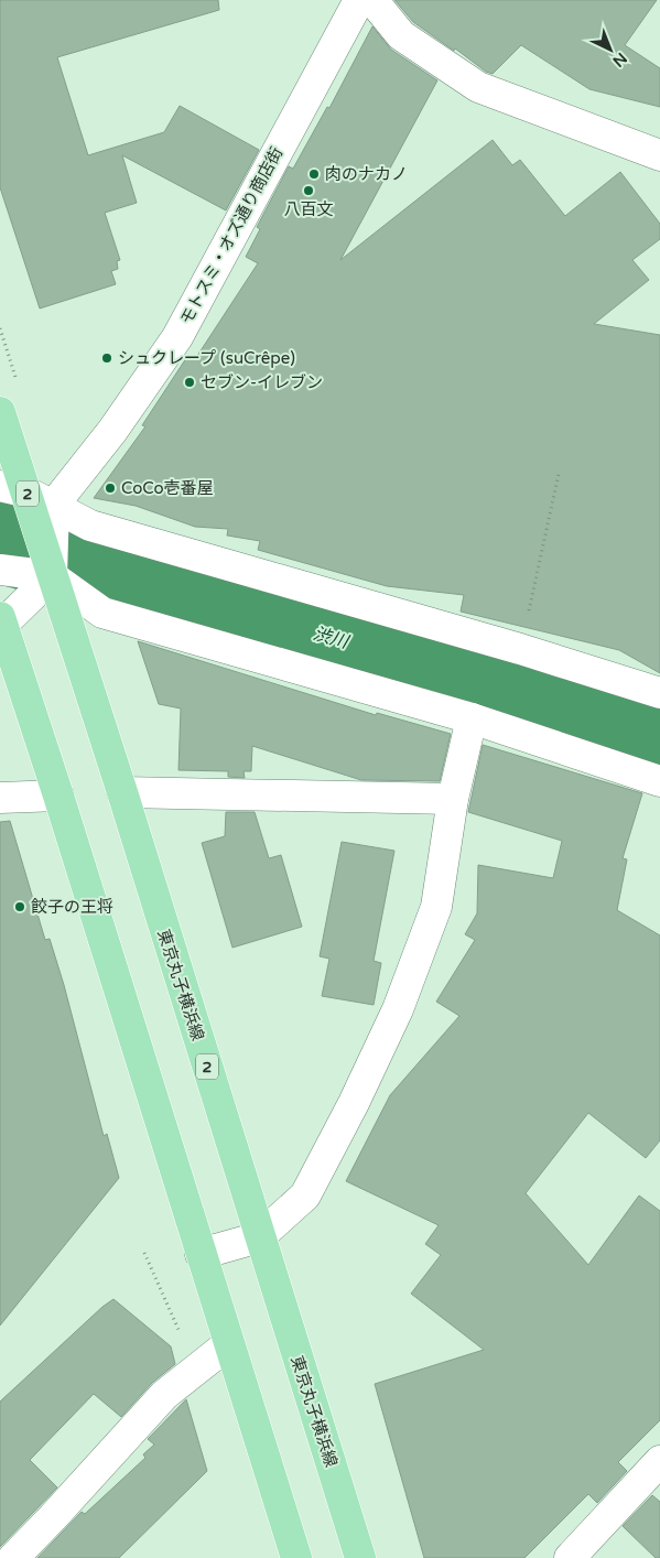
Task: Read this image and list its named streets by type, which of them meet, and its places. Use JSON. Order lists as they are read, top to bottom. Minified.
{"streets":{"main road":["2","東京丸子横浜線"],"street":["モトスミ・オズ通り商店街"]},"crossings":[["モトスミ・オズ通り商店街","東京丸子横浜線"]],"water":["渋川"],"places":["肉のナカノ","八百文","シュクレープ (suCrêpe)","セブン-イレブン","CoCo壱番屋","餃子の王将"],"north":"bottom right"}
